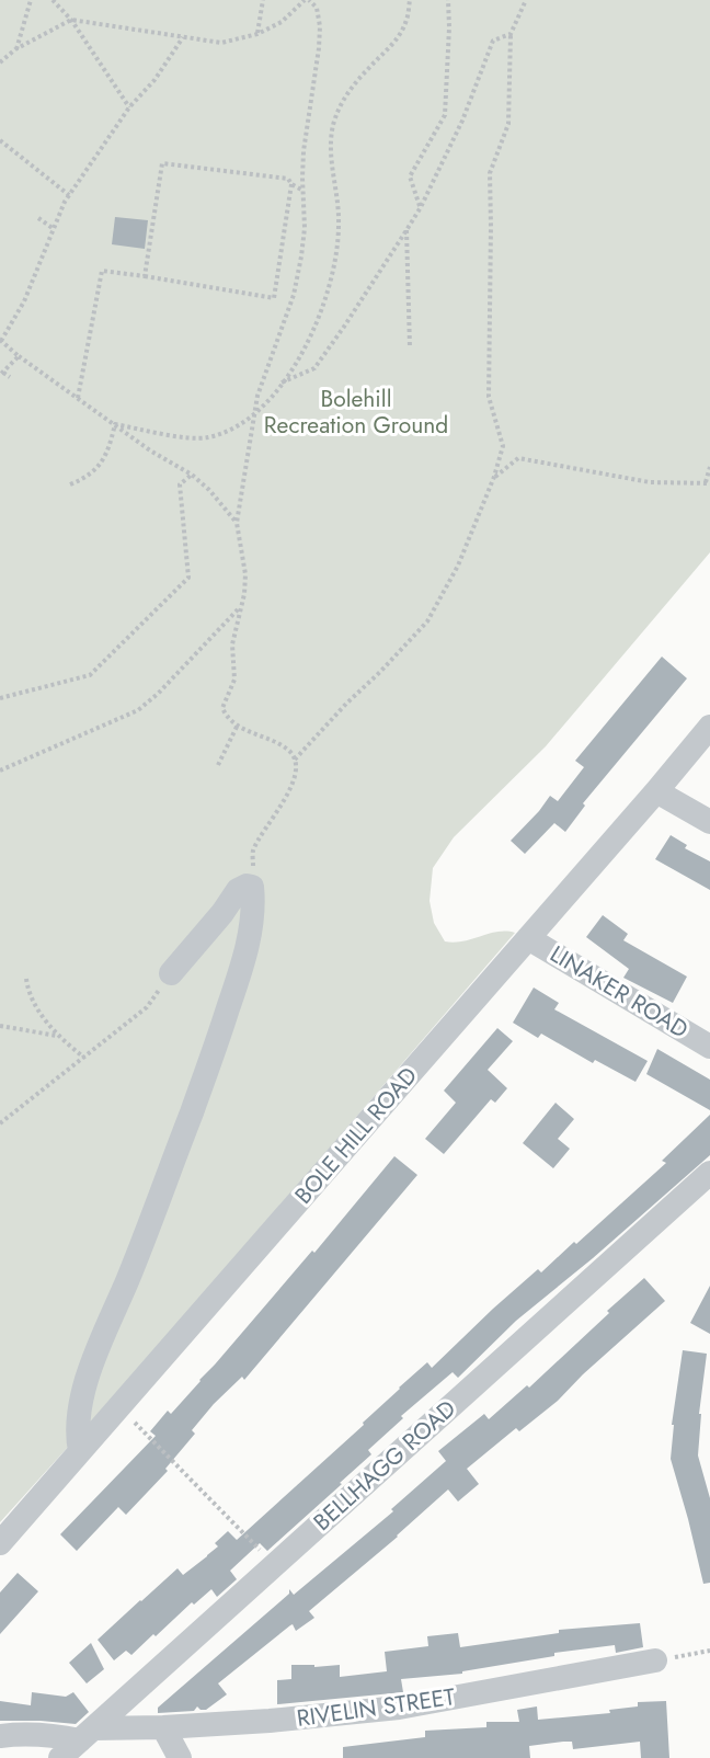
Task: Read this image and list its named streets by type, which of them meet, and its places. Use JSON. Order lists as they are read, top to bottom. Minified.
{"streets":{"street":["LINAKER ROAD","BOLE HILL ROAD","BELLHAGG ROAD","RIVELIN STREET"]},"crossings":[["LINAKER ROAD","BOLE HILL ROAD"],["BELLHAGG ROAD","RIVELIN STREET"]],"parks":["Bolehill Recreation Ground"]}
